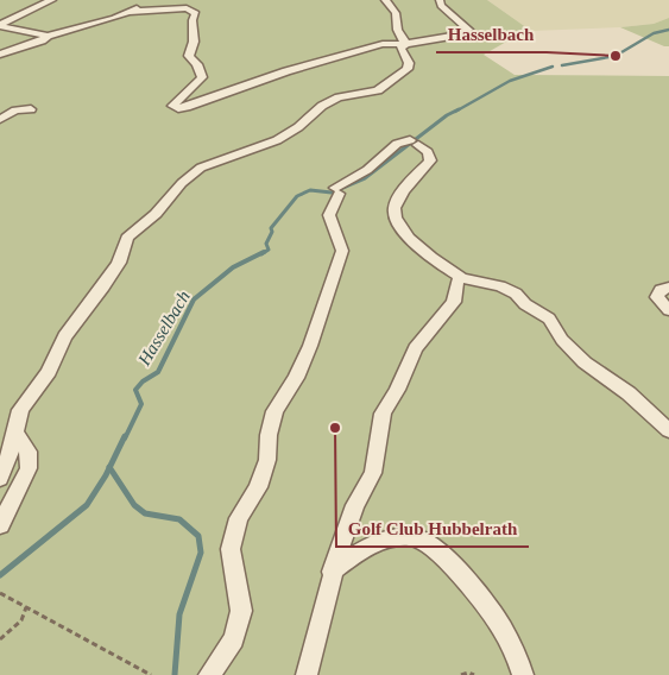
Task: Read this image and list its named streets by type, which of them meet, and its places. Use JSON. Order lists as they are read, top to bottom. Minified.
{"water":["Hasselbach"],"places":["Hasselbach","Golf Club Hubbelrath"]}
